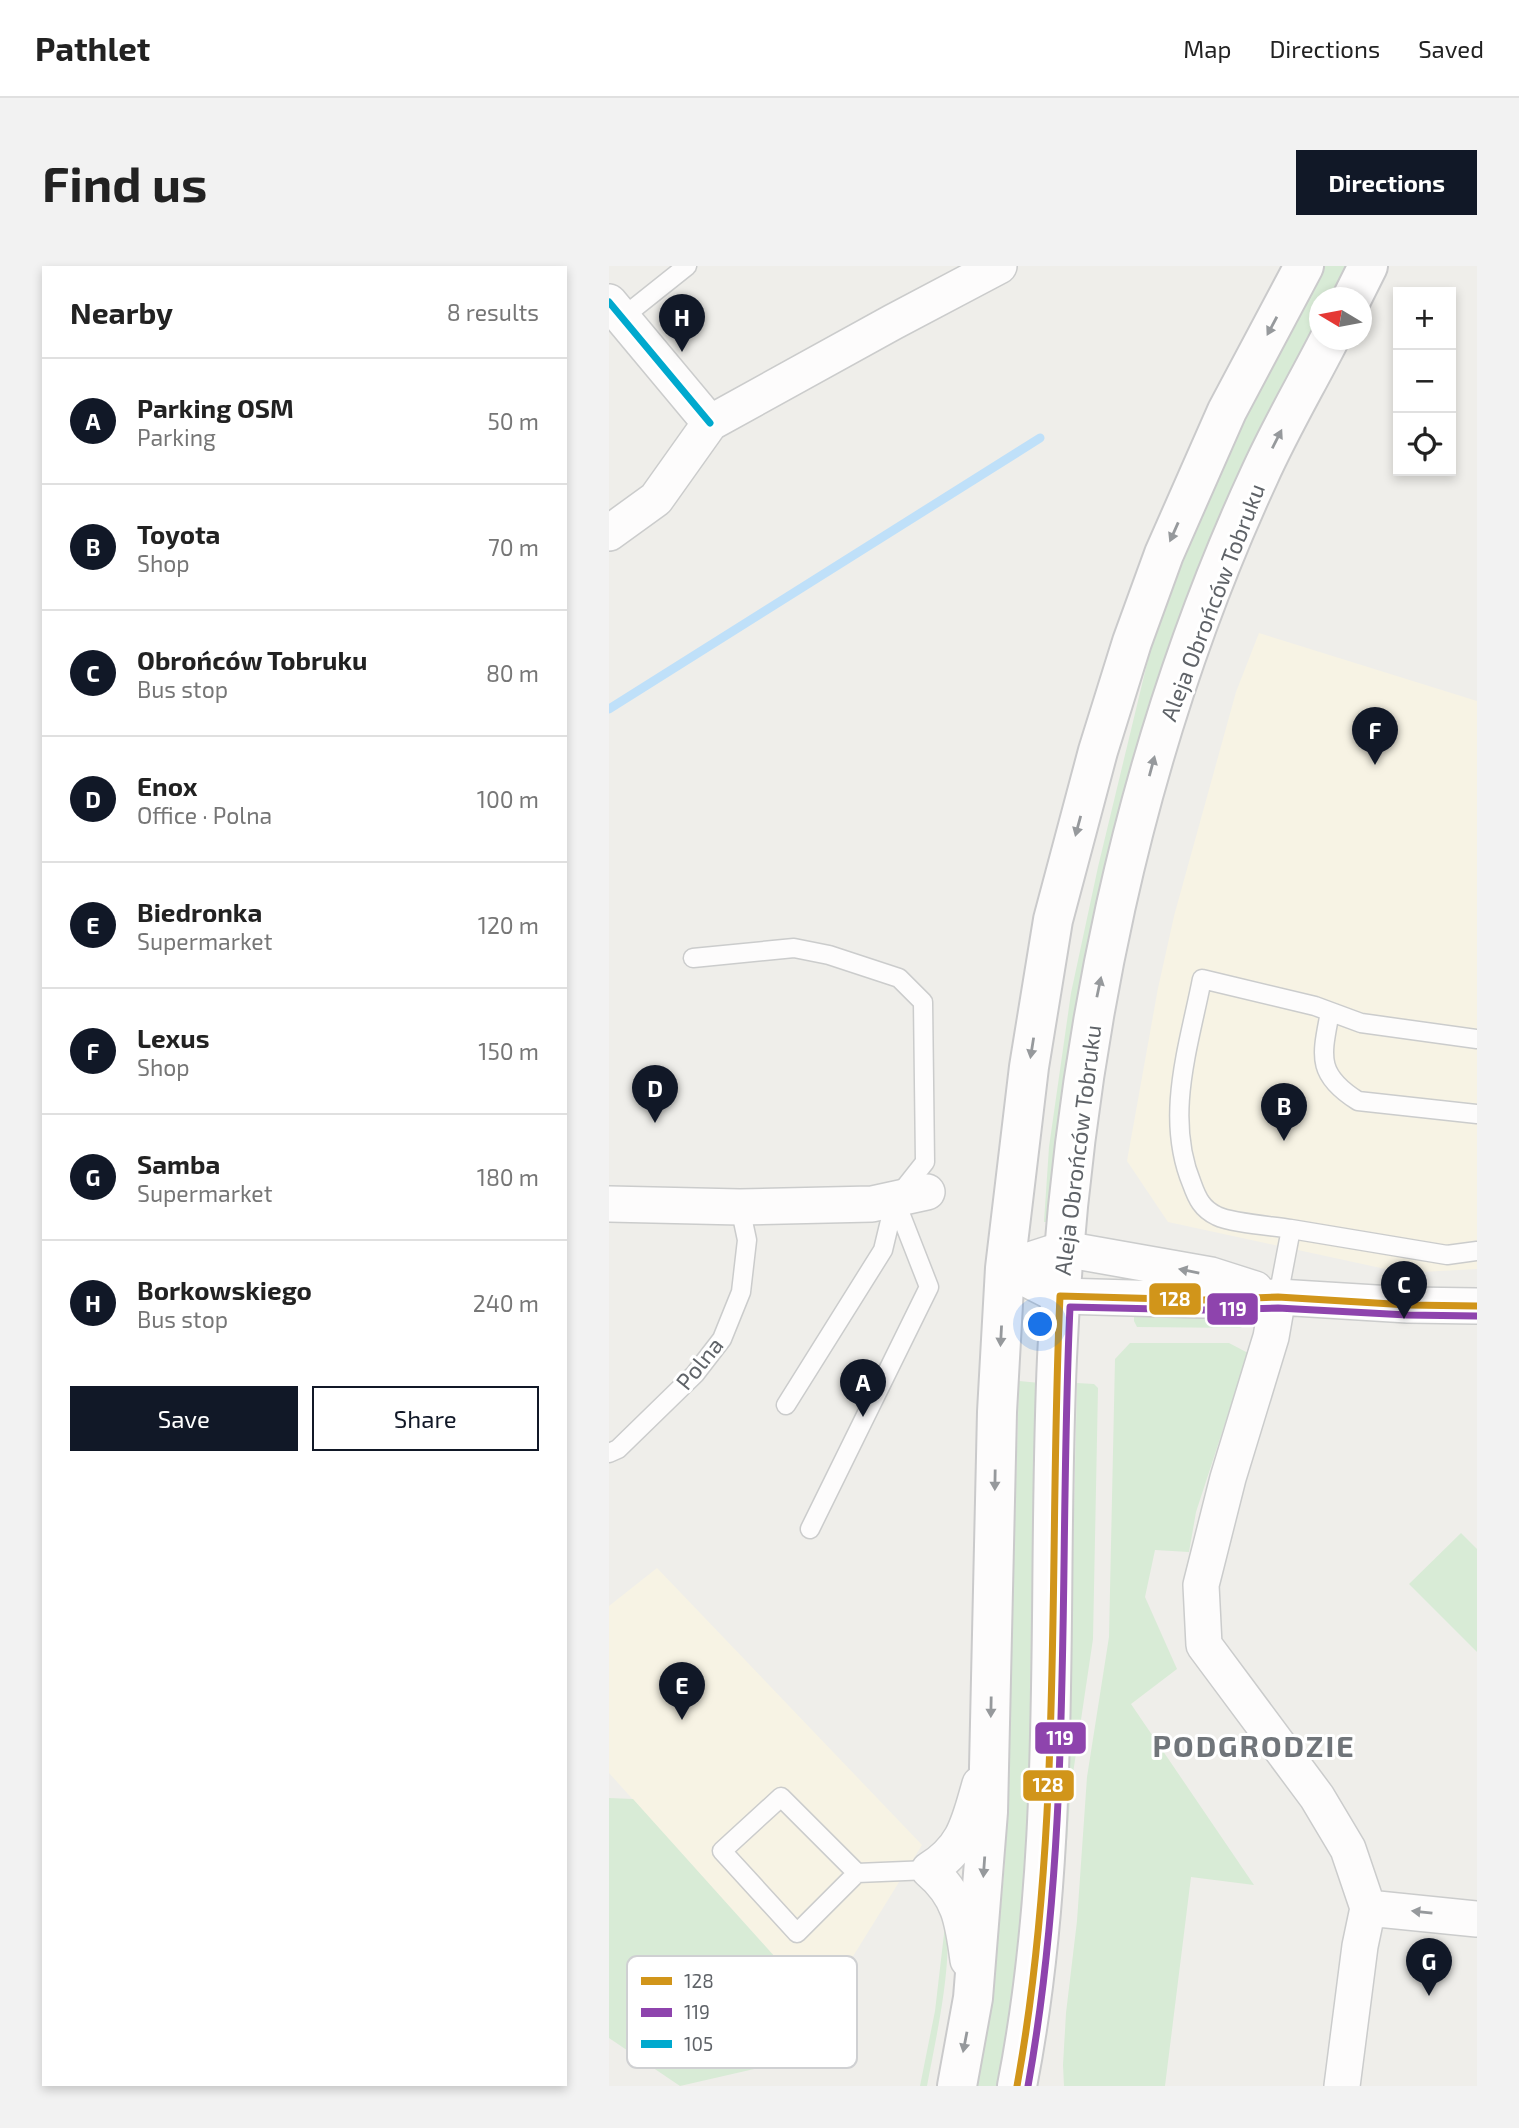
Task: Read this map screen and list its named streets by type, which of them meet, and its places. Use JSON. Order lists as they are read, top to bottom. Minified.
{"streets":{"main road":["Aleja Obrońców Tobruku"],"lane":["Polna"]},"districts":["PODGRODZIE"],"lines":["transit line 105","transit line 128","transit line 119"],"legend":["128","119","105"],"north":"left","page":{"header":"Pathlet","nav":["Map","Directions","Saved"],"buttons":["Directions",["Save","Share"]],"title":"Find us","heading":["Nearby","8 results"],"map_buttons":["+","−"],"pins":["H","F","D","B","C","A","E","G"],"list":[{"mark":"A","name":"Parking OSM","note":"Parking","value":"50 m"},{"mark":"B","name":"Toyota","note":"Shop","value":"70 m"},{"mark":"C","name":"Obrońców Tobruku","note":"Bus stop","value":"80 m"},{"mark":"D","name":"Enox","note":"Office · Polna","value":"100 m"},{"mark":"E","name":"Biedronka","note":"Supermarket","value":"120 m"},{"mark":"F","name":"Lexus","note":"Shop","value":"150 m"},{"mark":"G","name":"Samba","note":"Supermarket","value":"180 m"},{"mark":"H","name":"Borkowskiego","note":"Bus stop","value":"240 m"}]}}
